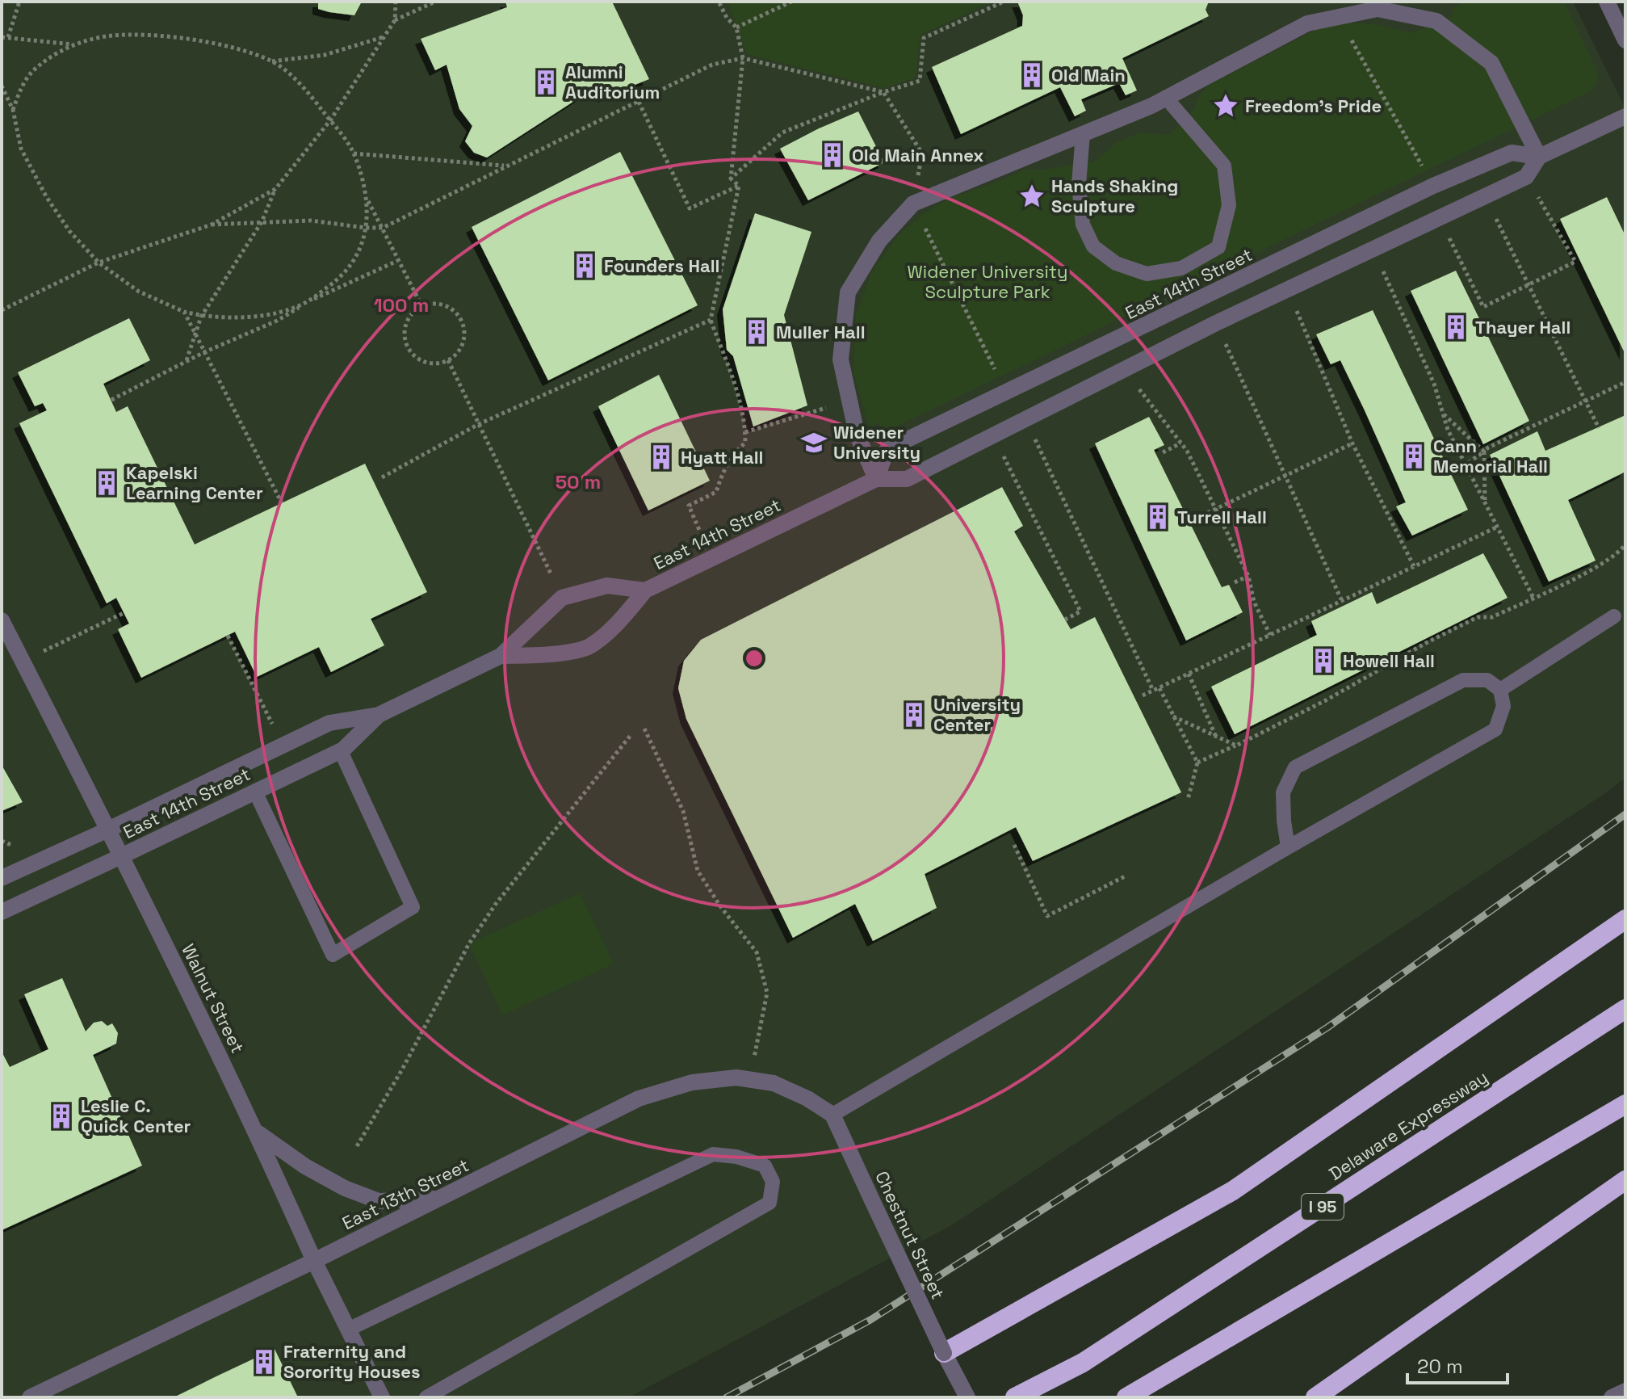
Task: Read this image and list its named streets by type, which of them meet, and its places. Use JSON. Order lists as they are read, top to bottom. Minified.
{"streets":{"highway":["Delaware Expressway","I 95"],"street":["East 14th Street","Walnut Street","East 13th Street","Chestnut Street"]},"crossings":[["East 14th Street","Walnut Street"],["Walnut Street","East 13th Street"],["East 13th Street","Chestnut Street"]],"parks":["Widener University Sculpture Park"],"places":{"building":["Old Main","Alumni Auditorium","Old Main Annex","Founders Hall","Thayer Hall","Muller Hall","Cann Memorial Hall","Hyatt Hall","Kapelski Learning Center","Turrell Hall","Howell Hall","University Center","Leslie C. Quick Center","Fraternity and Sorority Houses"],"place":["Freedom's Pride","Hands Shaking Sculpture"],"school or university":["Widener University"]},"scale_bar":"20 m","rings":["100 m","50 m"]}
